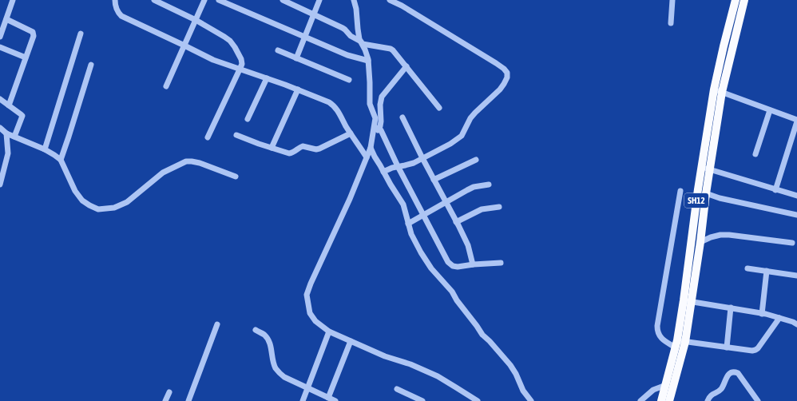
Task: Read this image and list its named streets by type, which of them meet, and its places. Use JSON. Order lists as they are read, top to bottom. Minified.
{"streets":{"main road":["SH12"]}}
